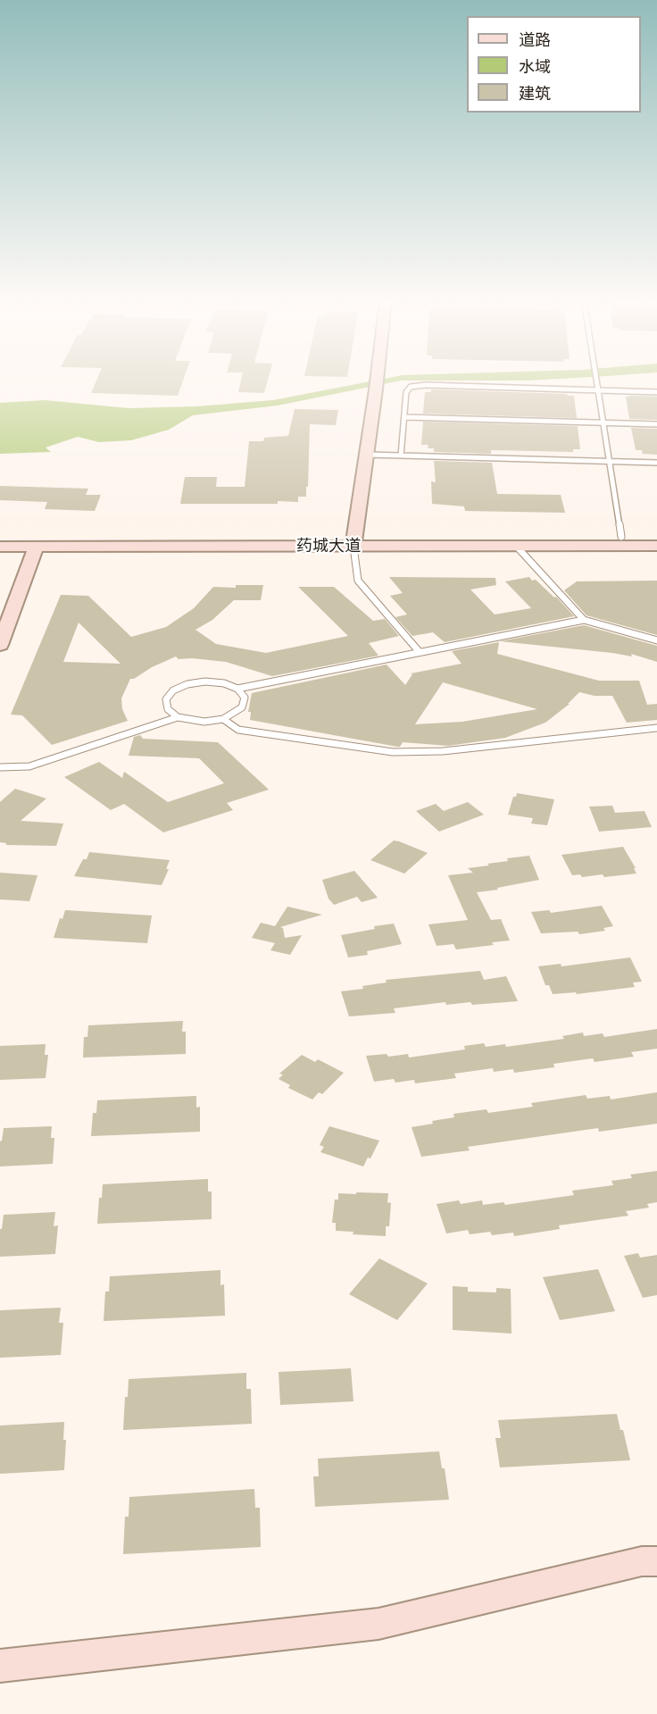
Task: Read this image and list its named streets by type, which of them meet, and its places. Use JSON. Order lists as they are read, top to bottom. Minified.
{"streets":{"main road":["药城大道"]},"legend":["道路","水域","建筑"]}
